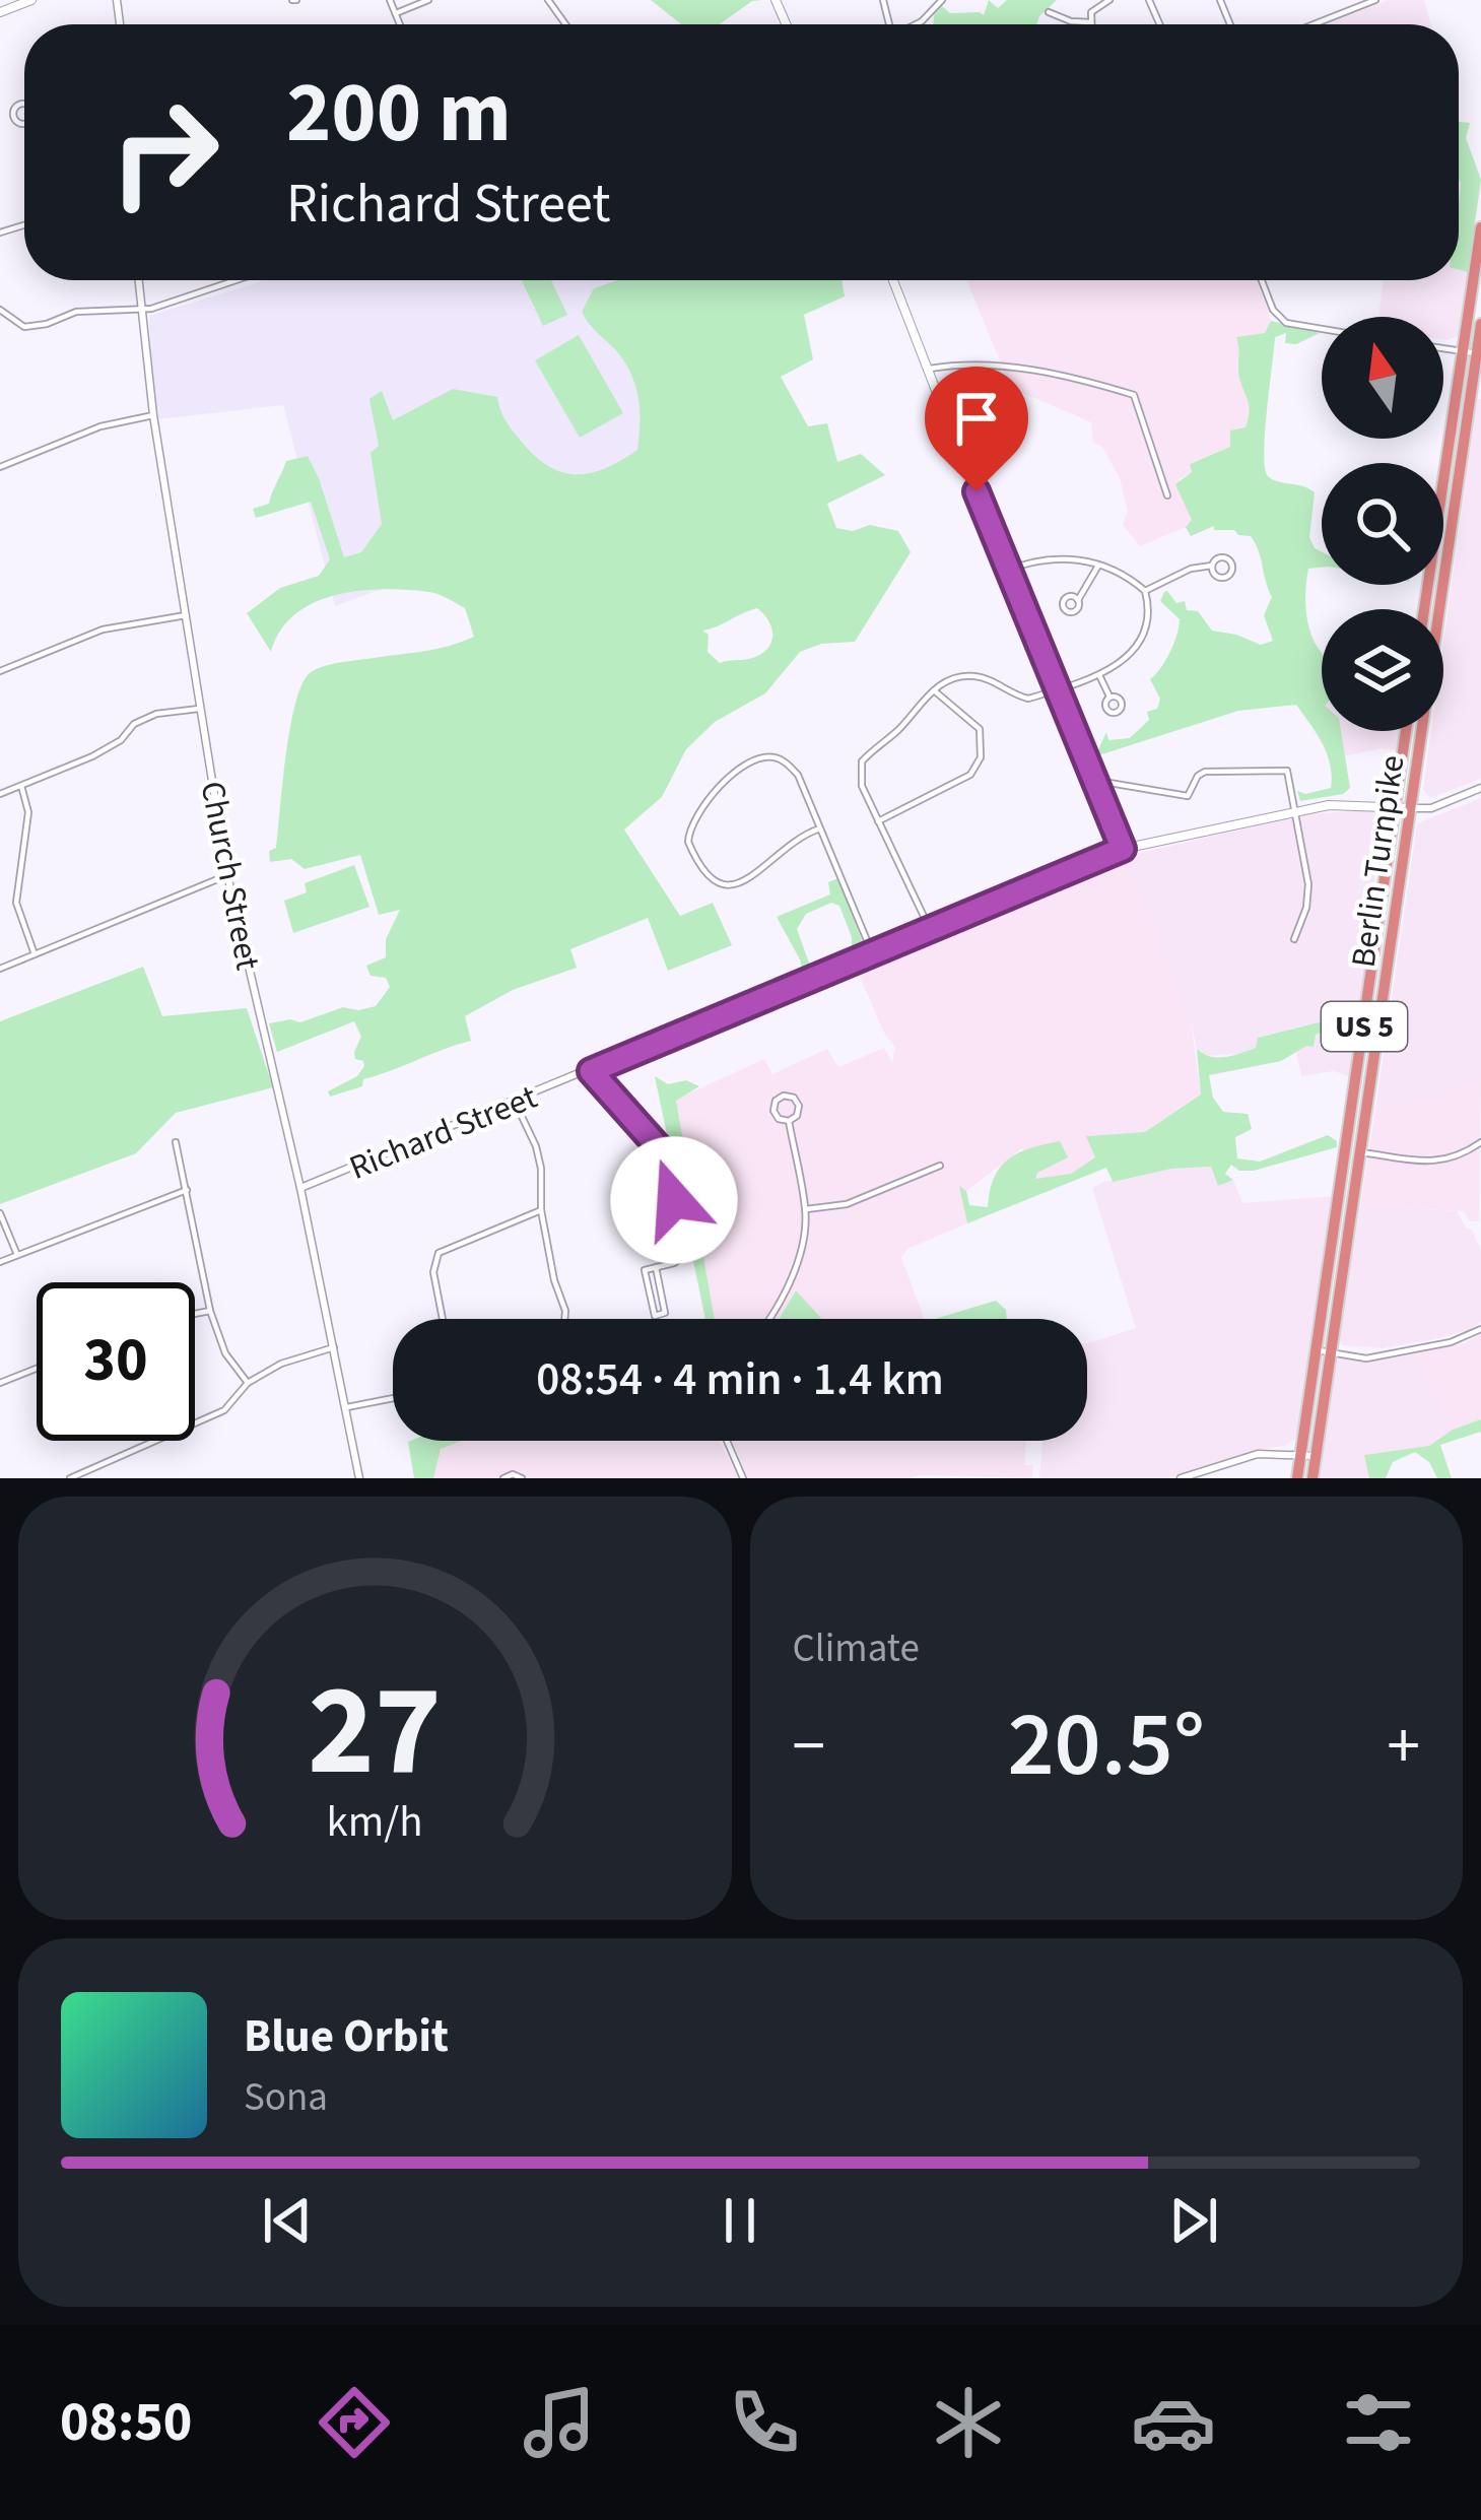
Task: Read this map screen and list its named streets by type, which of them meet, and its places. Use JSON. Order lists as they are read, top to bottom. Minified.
{"streets":{"highway":["Berlin Turnpike","US 5"],"main road":["Richard Street"],"street":["Church Street"]},"crossings":[["Berlin Turnpike","Richard Street"],["Church Street","Richard Street"]],"north":"top","page":{"turn":["200 m","Richard Street"],"limit":"30","trip":"08:54 · 4 min · 1.4 km","tile":"Climate","heat":["−","20.5°","+"],"song":["Blue Orbit","Sona"],"tabs":"08:50","gauge":["27","km/h"]}}
